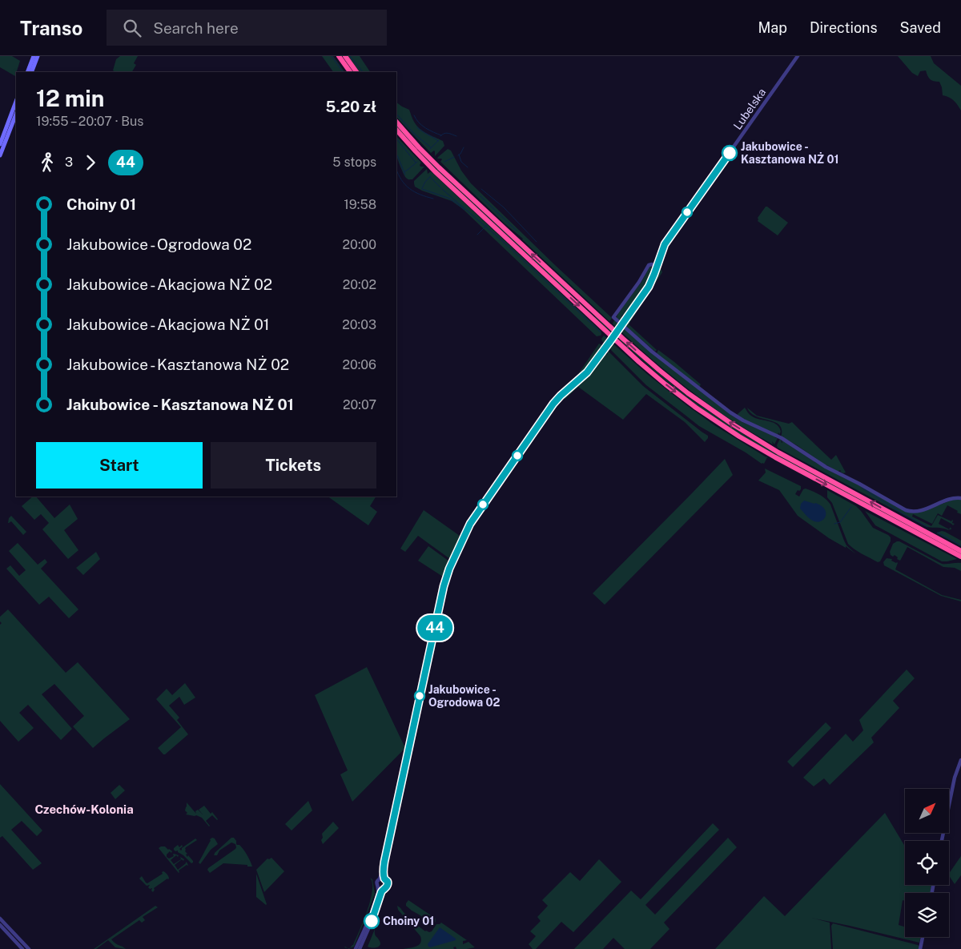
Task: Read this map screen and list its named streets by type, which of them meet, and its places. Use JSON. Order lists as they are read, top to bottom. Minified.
{"streets":{"street":["Lubelska"]},"districts":["Czechów-Kolonia"],"places":["Jakubowice - Kasztanowa NŻ 01","Jakubowice - Ogrodowa 02","Choiny 01"],"lines":["bus line 44"],"north":"top right","page":{"header":"Transo","search":"Search here","nav":["Map","Directions","Saved"],"on_map":"44","heading":["12 min","19:55 – 20:07 · Bus","5.20 zł"],"legs":["3","44","5 stops"],"list":[{"name":"Choiny 01","value":"19:58"},{"name":"Jakubowice - Ogrodowa 02","value":"20:00"},{"name":"Jakubowice - Akacjowa NŻ 02","value":"20:02"},{"name":"Jakubowice - Akacjowa NŻ 01","value":"20:03"},{"name":"Jakubowice - Kasztanowa NŻ 02","value":"20:06"},{"name":"Jakubowice - Kasztanowa NŻ 01","value":"20:07"}],"buttons":["Start","Tickets"]}}
